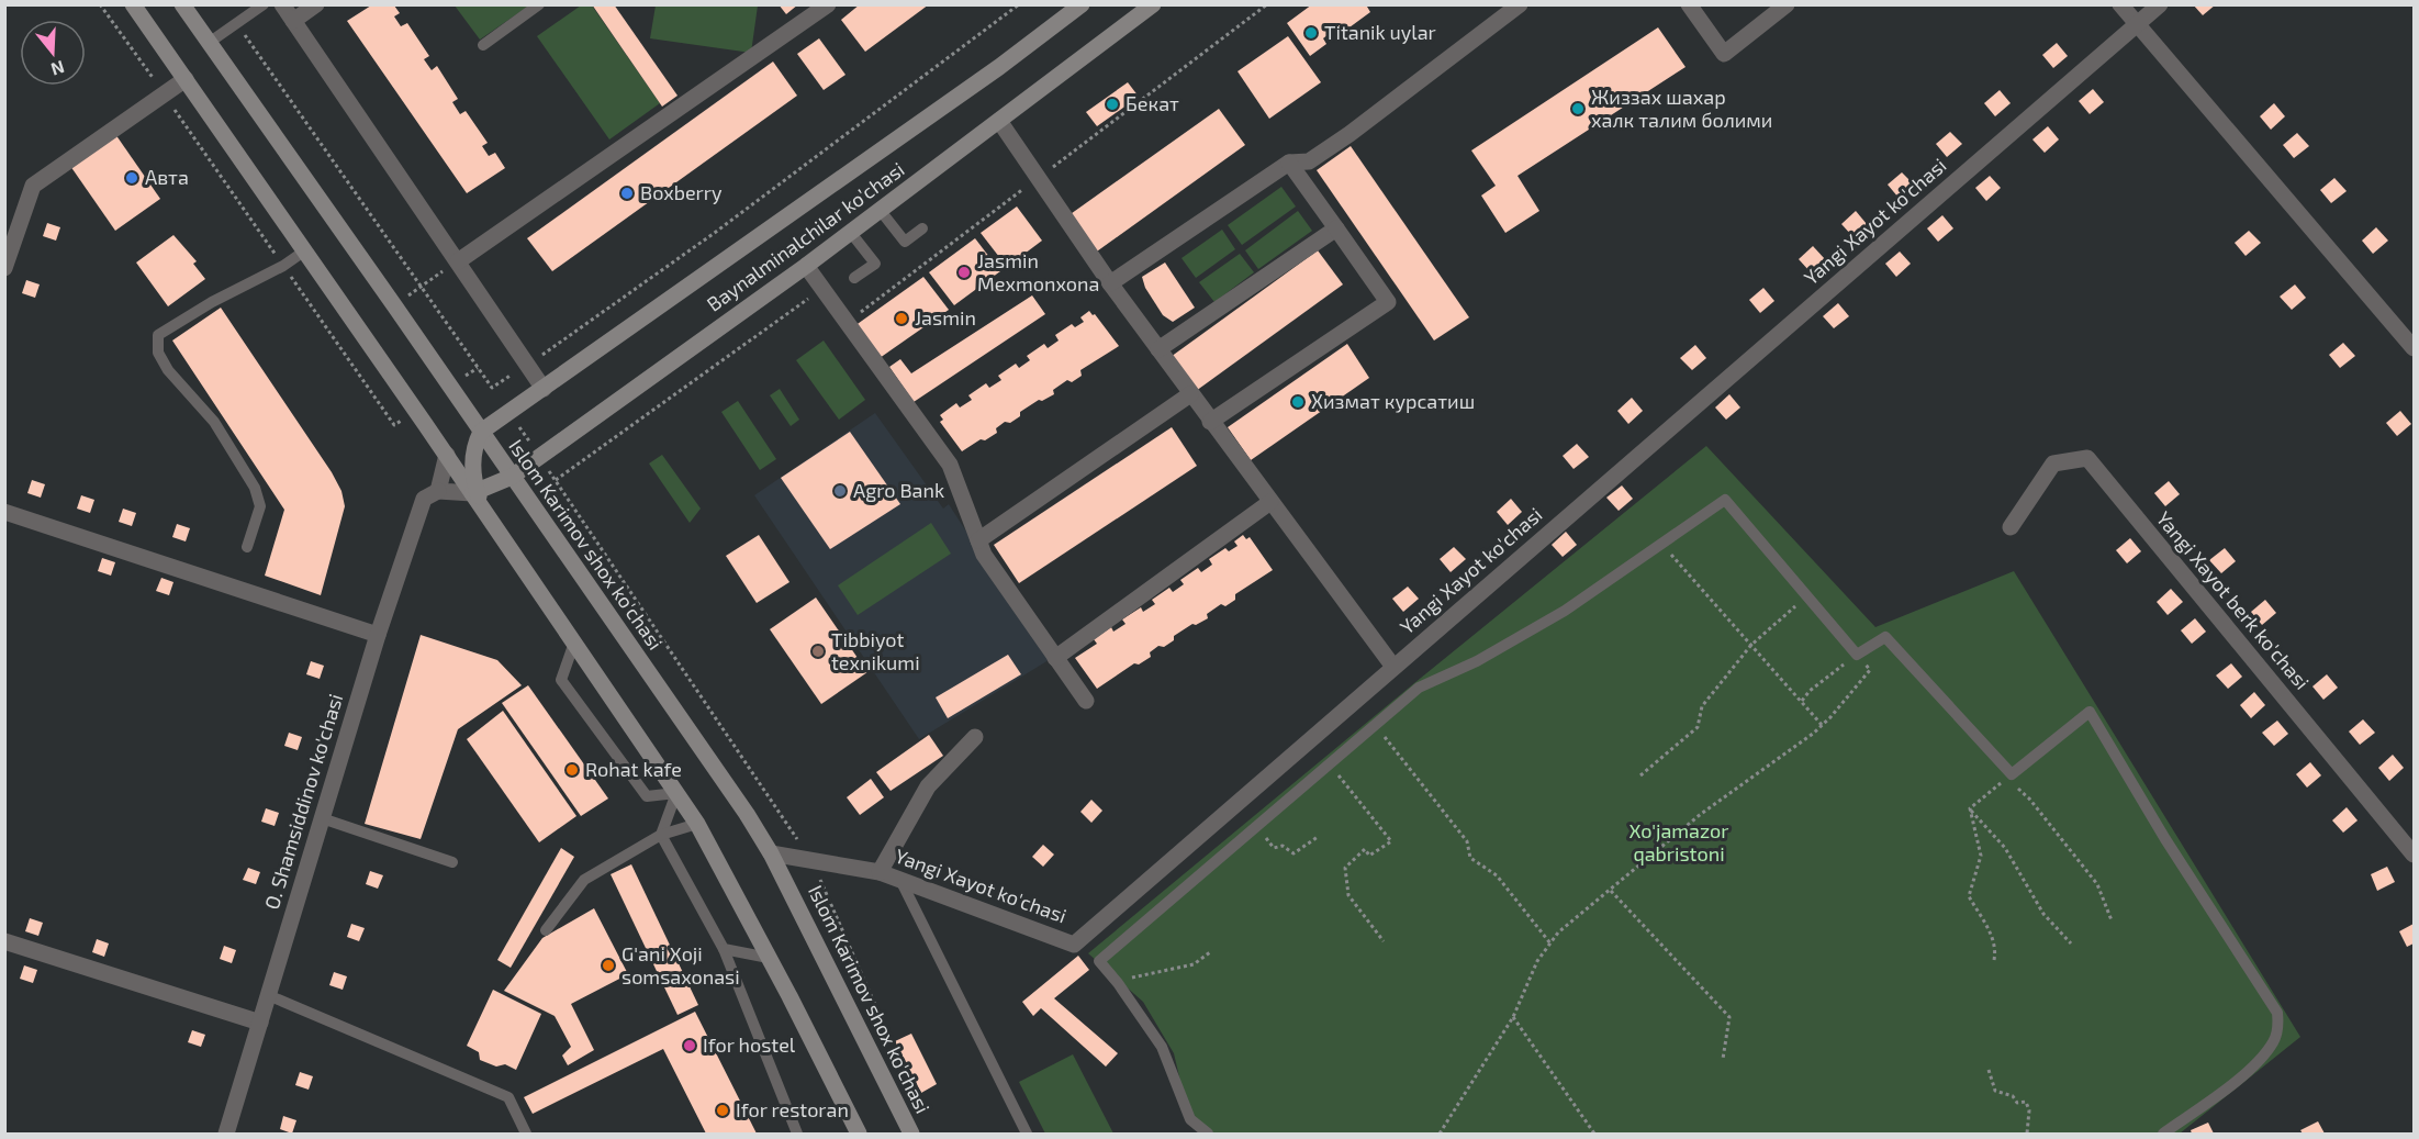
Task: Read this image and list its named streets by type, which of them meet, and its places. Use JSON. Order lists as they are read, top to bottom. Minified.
{"streets":{"main road":["Baynalminalchilar ko’chasi","Islom Karimov shox ko'chasi"],"street":["Yangi Xayot ko'chasi","Yangi Xayot berk ko'chasi","O. Shamsiddinov ko'chasi"]},"crossings":[["Yangi Xayot ko'chasi","Islom Karimov shox ko'chasi"],["Baynalminalchilar ko’chasi","Islom Karimov shox ko'chasi"],["Baynalminalchilar ko’chasi","O. Shamsiddinov ko'chasi"]],"parks":["Xo'jamazor qabristoni"],"places":["Titanik uylar","Бекат","Жиззах шахар халк талим болими","Авта","Boxberry","Jasmin Mexmonxona","Jasmin","Хизмат курсатиш","Agro Bank","Tibbiyot texnikumi","Rohat kafe","G'ani Xoji somsaxonasi","Ifor hostel","Ifor restoran"],"north":"bottom"}
